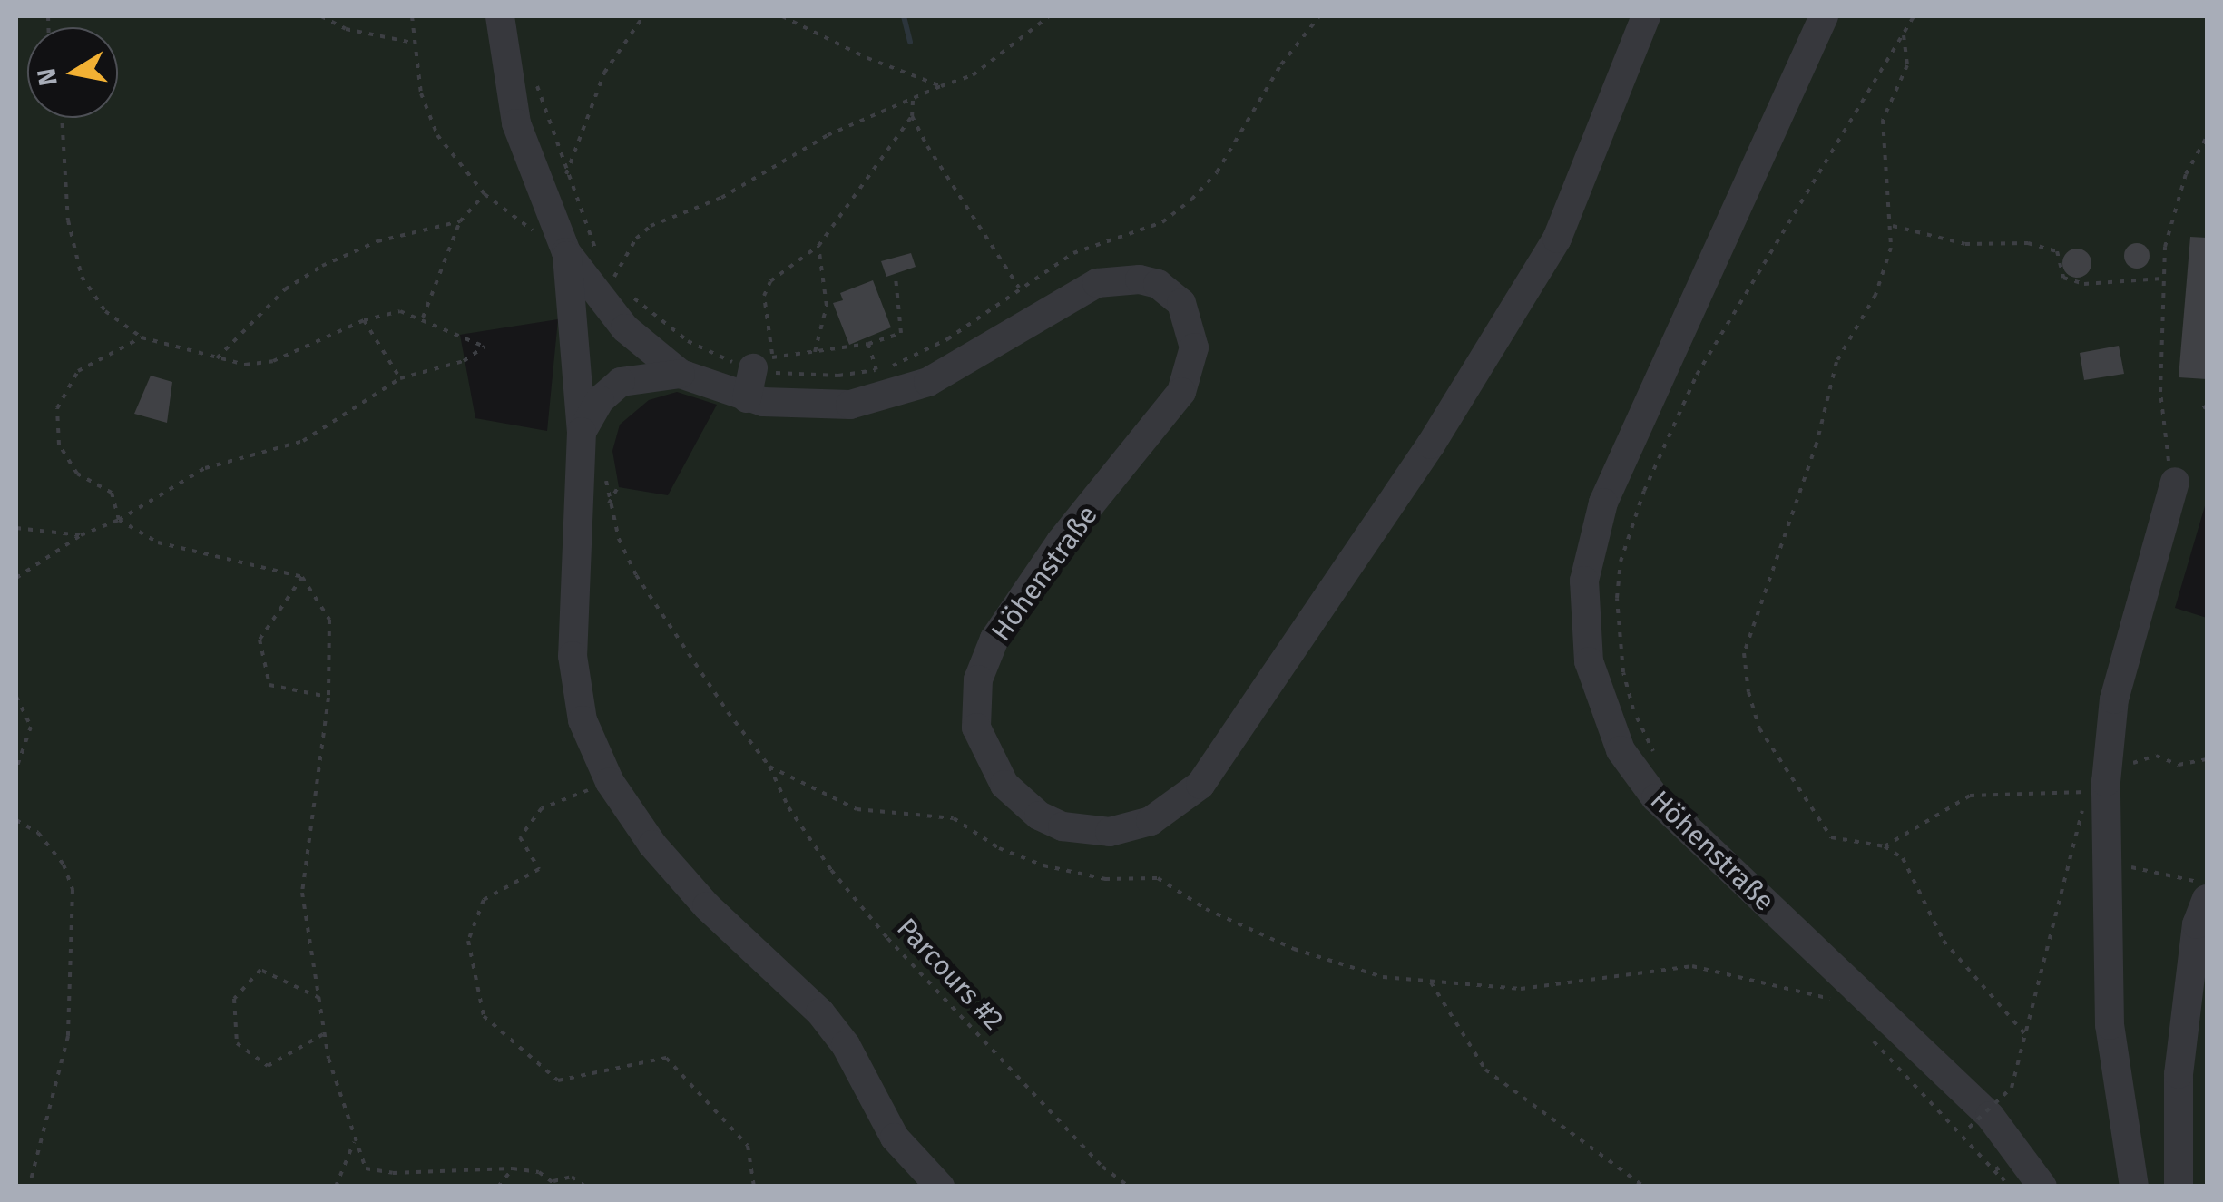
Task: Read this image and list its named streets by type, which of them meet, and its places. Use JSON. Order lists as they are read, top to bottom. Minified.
{"streets":{"street":["Höhenstraße"],"path":["Parcours #2"]},"north":"left"}
